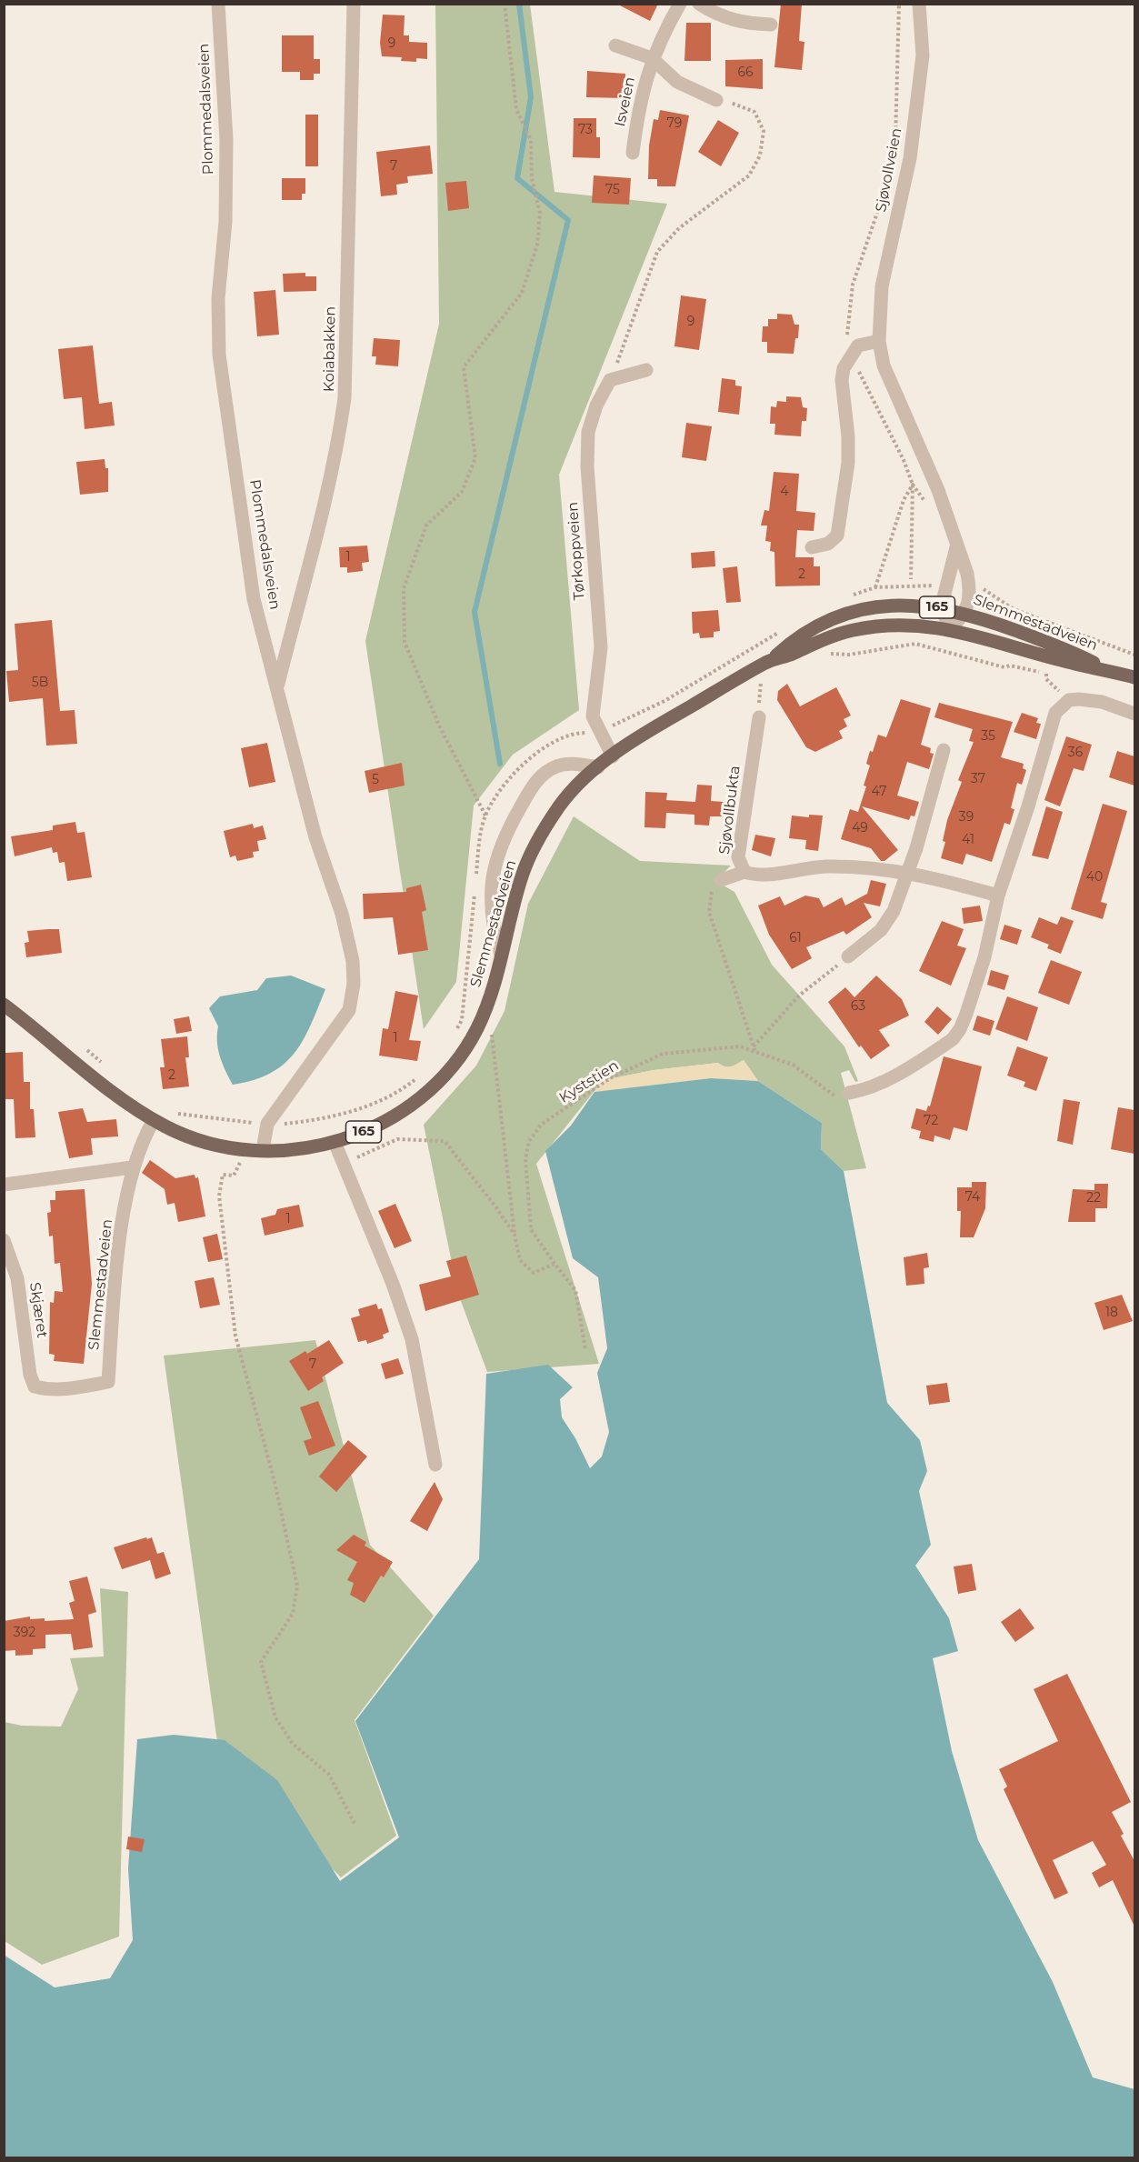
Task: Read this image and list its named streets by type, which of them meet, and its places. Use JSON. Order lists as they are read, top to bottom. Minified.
{"streets":{"main road":["165","Slemmestadveien"],"street":["Isveien","Plommedalsveien","Sjøvollveien","Koiabakken","Tørkoppveien","Sjøvollbukta","Skjæret"],"path":["Kyststien"]},"crossings":[["Plommedalsveien","Koiabakken"],["Plommedalsveien","Slemmestadveien"],["Sjøvollveien","Slemmestadveien"],["Tørkoppveien","Slemmestadveien"],["Slemmestadveien","Skjæret"]],"house_numbers":["9","66","79","73","7","75","9","4","1","2","5B","35","36","37","5","47","39","49","41","40","61","63","1","2","72","74","22","1","18","7","392"]}
